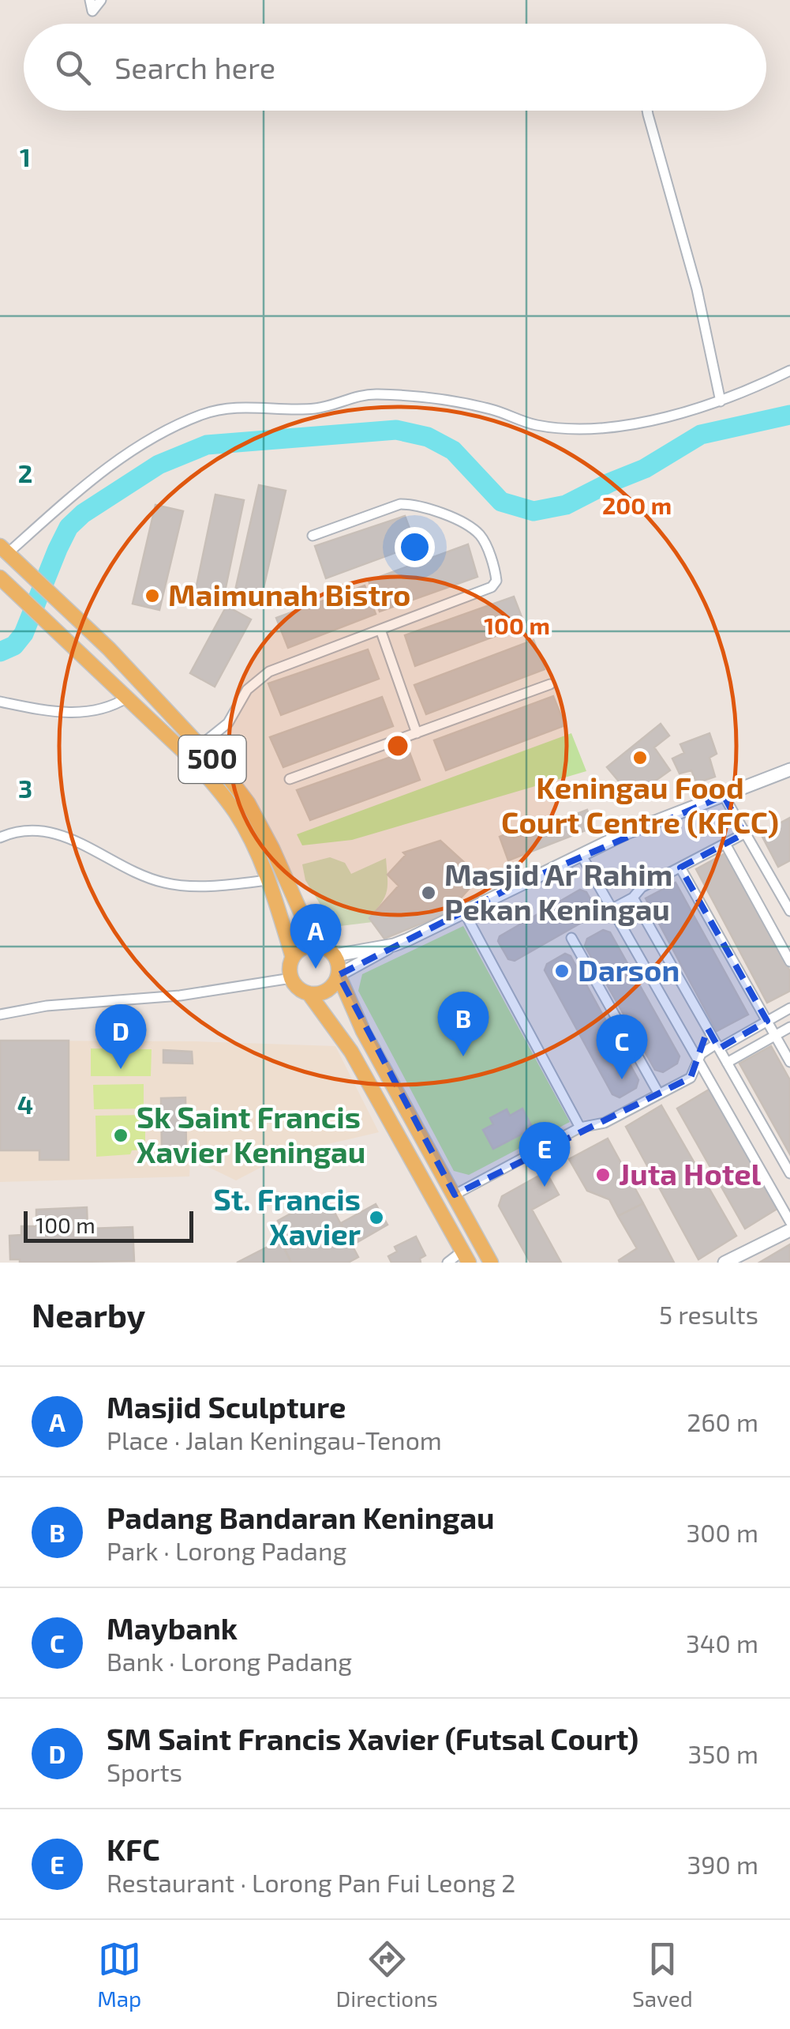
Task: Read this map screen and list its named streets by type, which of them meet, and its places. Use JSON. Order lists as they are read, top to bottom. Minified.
{"streets":{"main road":["500"]},"places":["Maimunah Bistro","Keningau Food Court Centre (KFCC)","Masjid Ar Rahim Pekan Keningau","Darson","Sk Saint Francis Xavier Keningau","Juta Hotel","St. Francis Xavier"],"scale_bar":"100 m","page":{"search":"Search here","pins":["A","B","D","C","E"],"scale":"100 m","heading":["Nearby","5 results"],"list":[{"mark":"A","name":"Masjid Sculpture","note":"Place · Jalan Keningau-Tenom","value":"260 m"},{"mark":"B","name":"Padang Bandaran Keningau","note":"Park · Lorong Padang","value":"300 m"},{"mark":"C","name":"Maybank","note":"Bank · Lorong Padang","value":"340 m"},{"mark":"D","name":"SM Saint Francis Xavier (Futsal Court)","note":"Sports","value":"350 m"},{"mark":"E","name":"KFC","note":"Restaurant · Lorong Pan Fui Leong 2","value":"390 m"}],"nav":["Map","Directions","Saved"]},"grid":{"rows":["1","2","3","4"]},"rings":["200 m","100 m"]}
